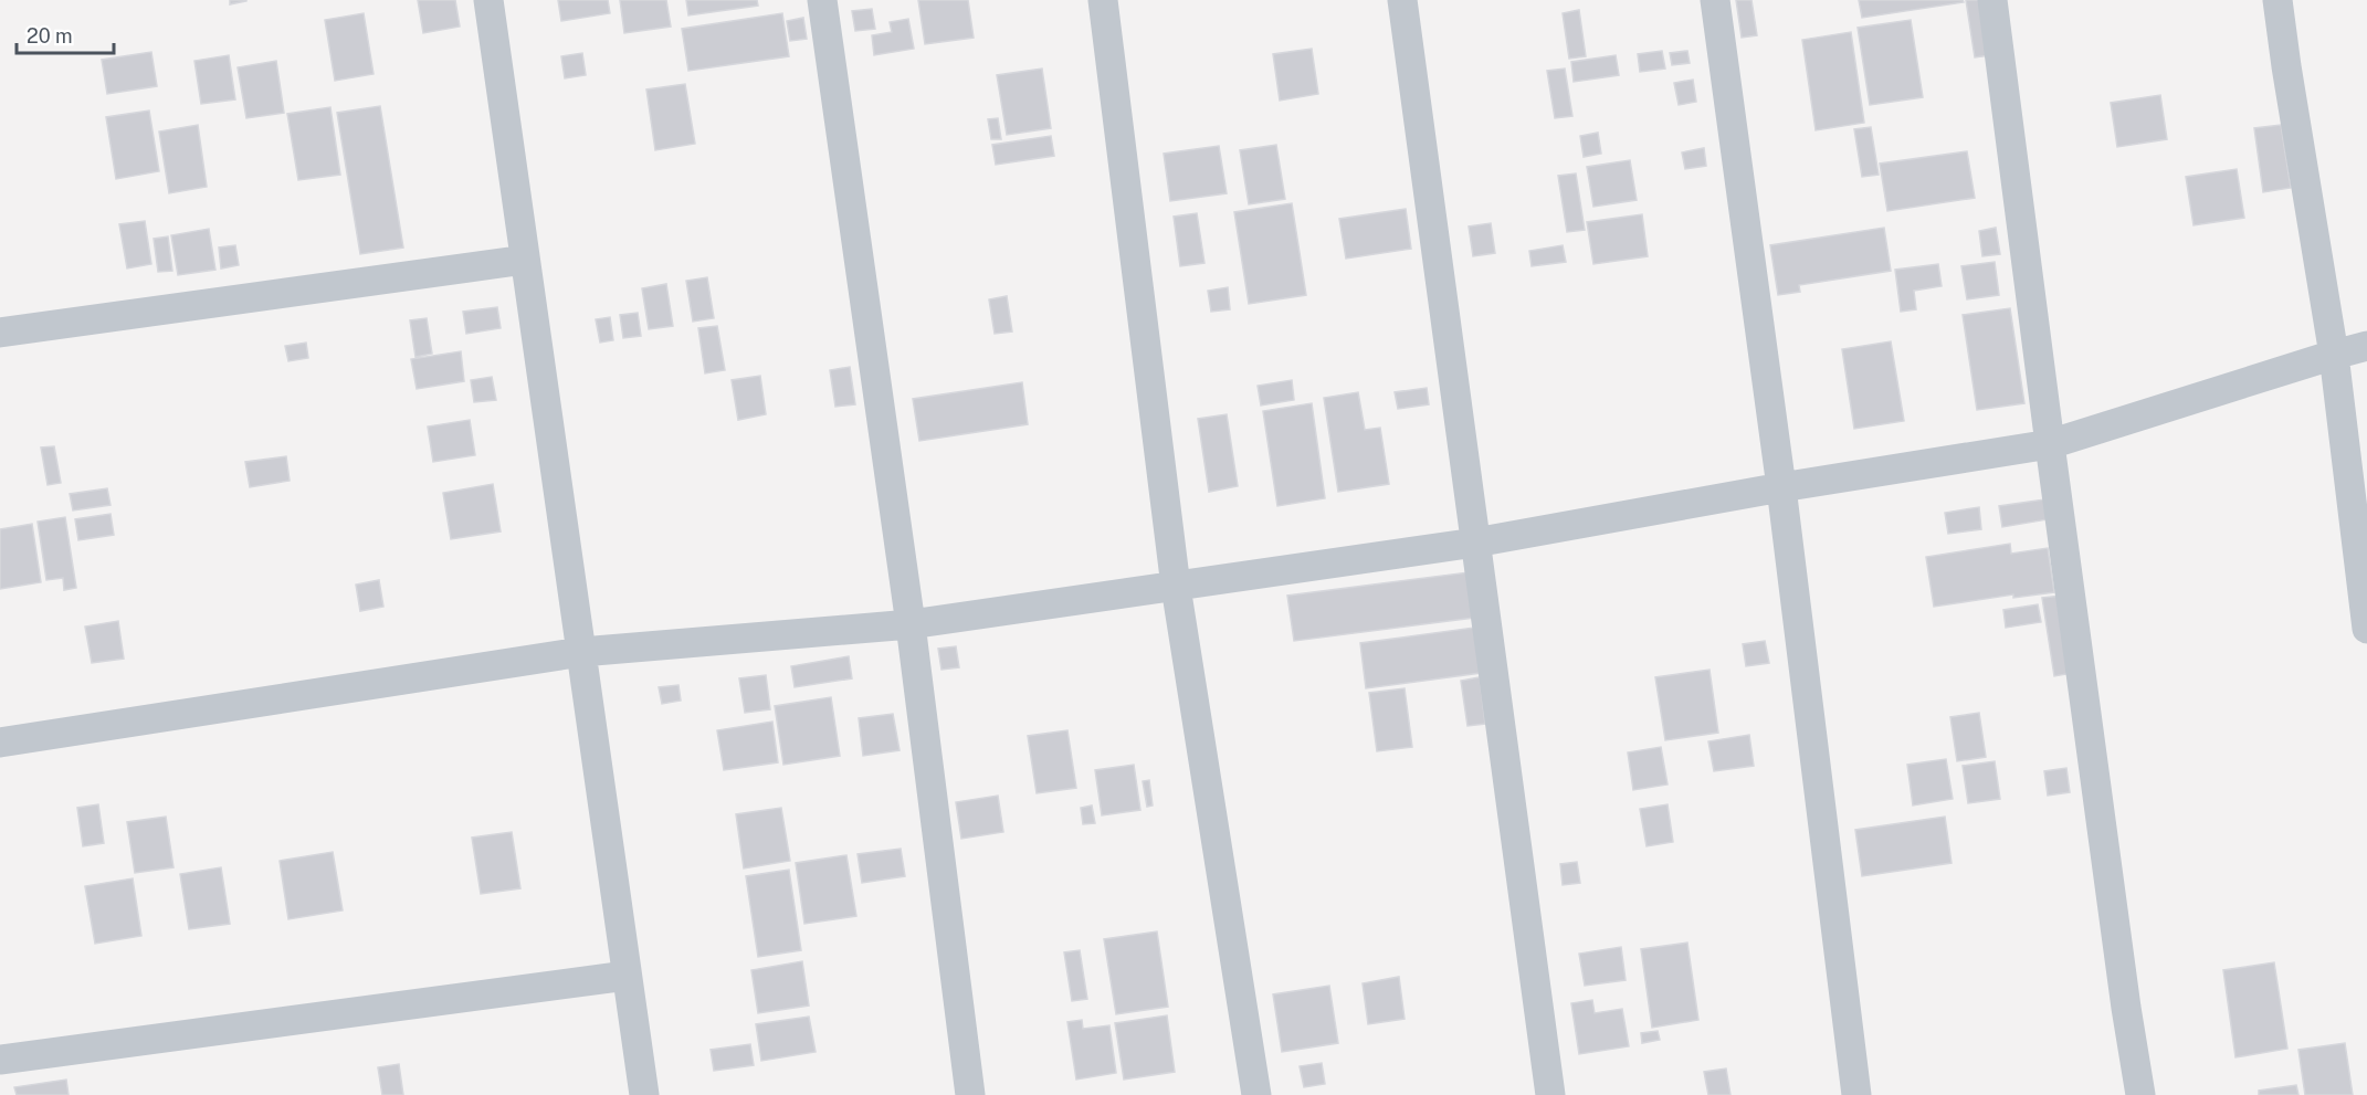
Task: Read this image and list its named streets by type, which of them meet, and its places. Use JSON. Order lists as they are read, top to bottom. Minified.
{"scale_bar":"20 m"}
